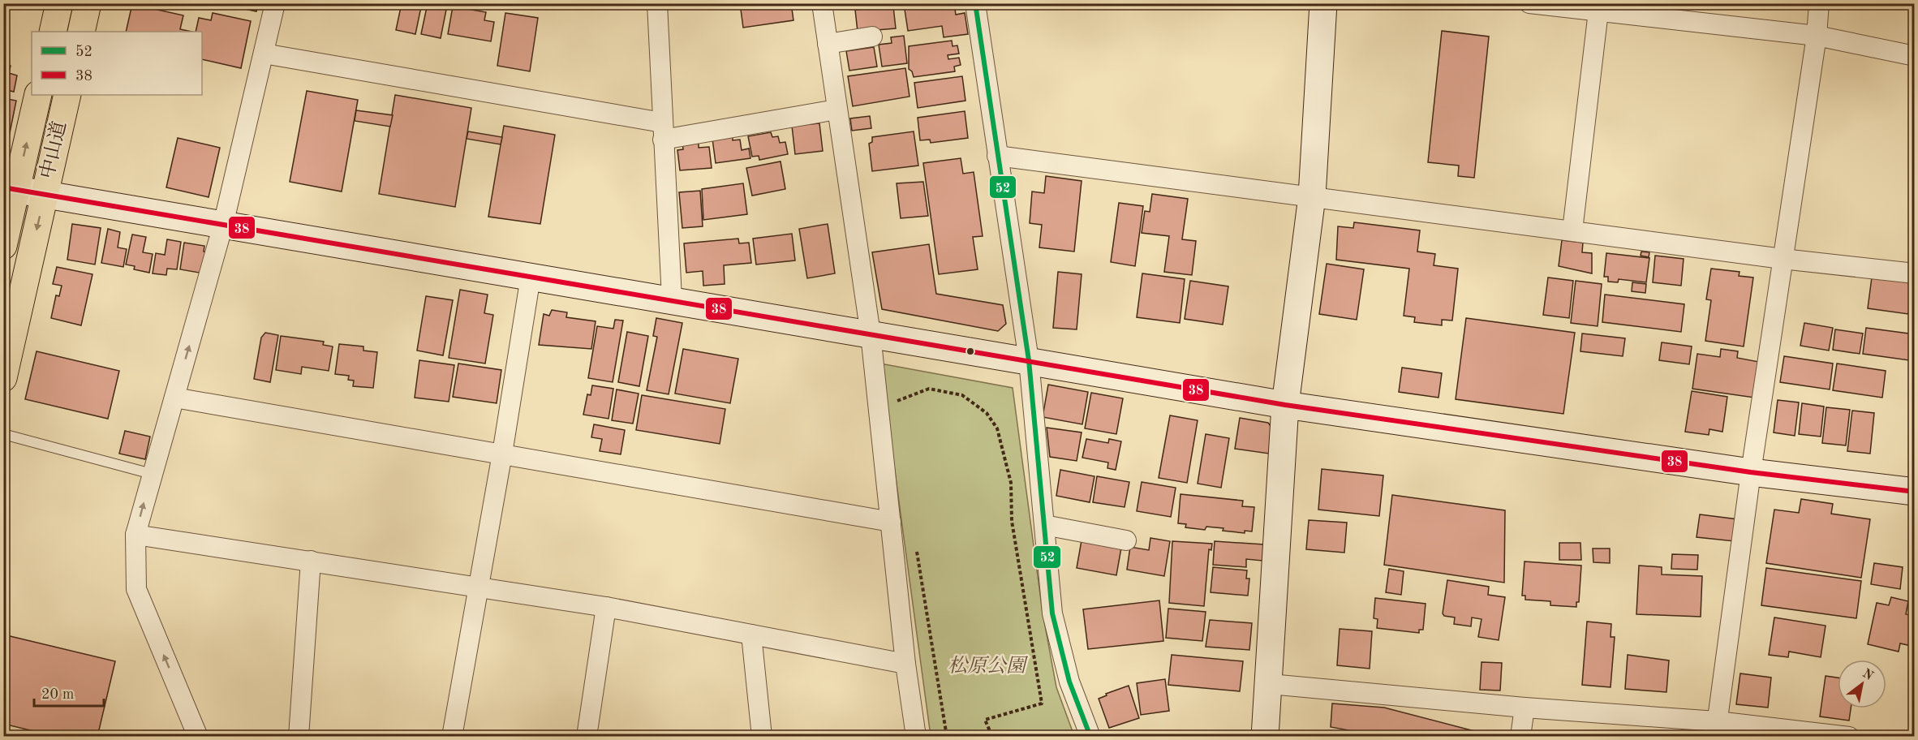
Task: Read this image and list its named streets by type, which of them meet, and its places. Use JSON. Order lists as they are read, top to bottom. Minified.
{"streets":{"highway":["中山道"]},"parks":["松原公園"],"lines":["transit line 52","transit line 38"],"legend":["52","38"],"scale_bar":"20 m","north":"top right"}
